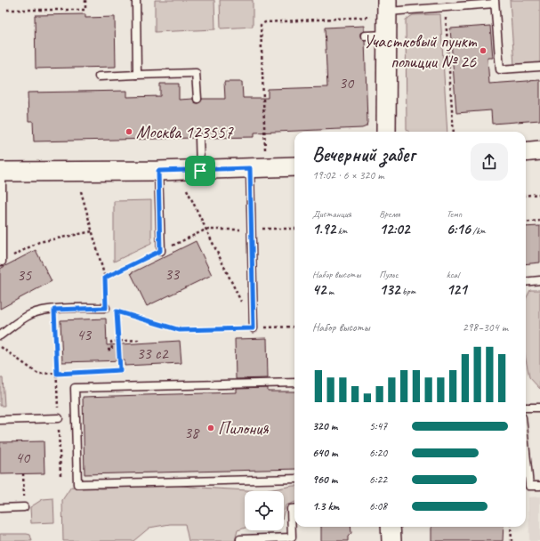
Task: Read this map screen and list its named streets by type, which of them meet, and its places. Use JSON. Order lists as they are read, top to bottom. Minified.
{"places":["Участковый пункт полиции № 26","Москва 123557","Пилония"],"house_numbers":["30","33","35","43","33 с2","38","40"],"page":{"heading":["Вечерний забег","19:02 · 6 × 320 m"],"stats":[["Дистанция","1.92 km"],["Время","12:02"],["Темп","6:16 /km"],["Набор высоты","42 m"],["Пульс","132 bpm"],["kcal","121"]],"chart":["Набор высоты","298–304 m"],"list":[{"name":"320 m","note":"5:47"},{"name":"640 m","note":"6:20"},{"name":"960 m","note":"6:22"},{"name":"1.3 km","note":"6:08"}]}}
